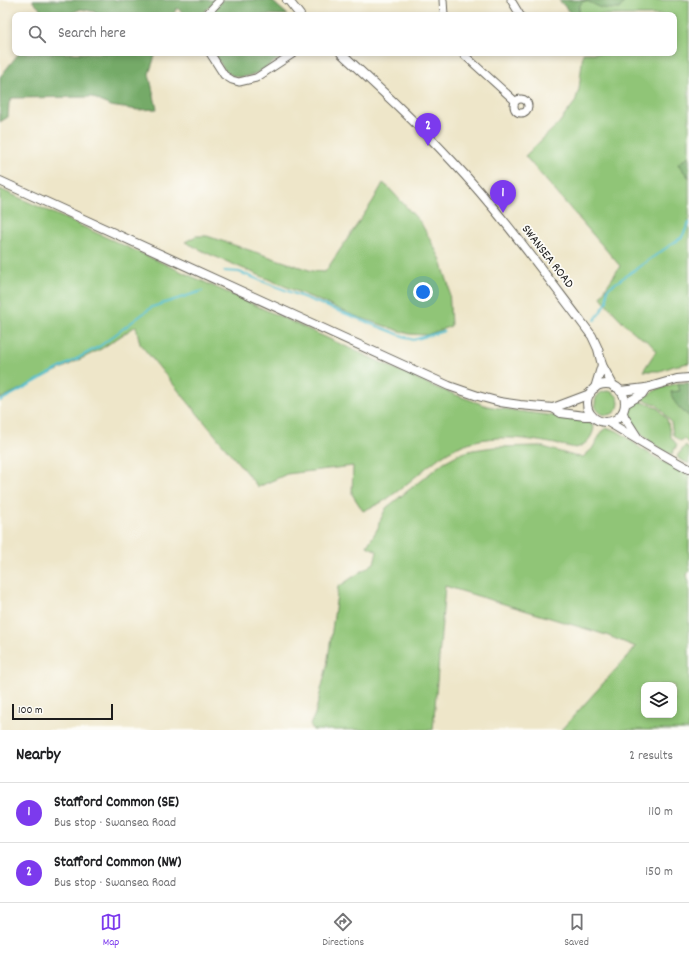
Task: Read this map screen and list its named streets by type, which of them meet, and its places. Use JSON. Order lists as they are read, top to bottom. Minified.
{"streets":{"main road":["SWANSEA ROAD"]},"scale_bar":"100 m","page":{"search":"Search here","pins":["2","1"],"scale":"100 m","heading":["Nearby","2 results"],"list":[{"mark":"1","name":"Stafford Common (SE)","note":"Bus stop · Swansea Road","value":"110 m"},{"mark":"2","name":"Stafford Common (NW)","note":"Bus stop · Swansea Road","value":"150 m"}],"nav":["Map","Directions","Saved"]}}
